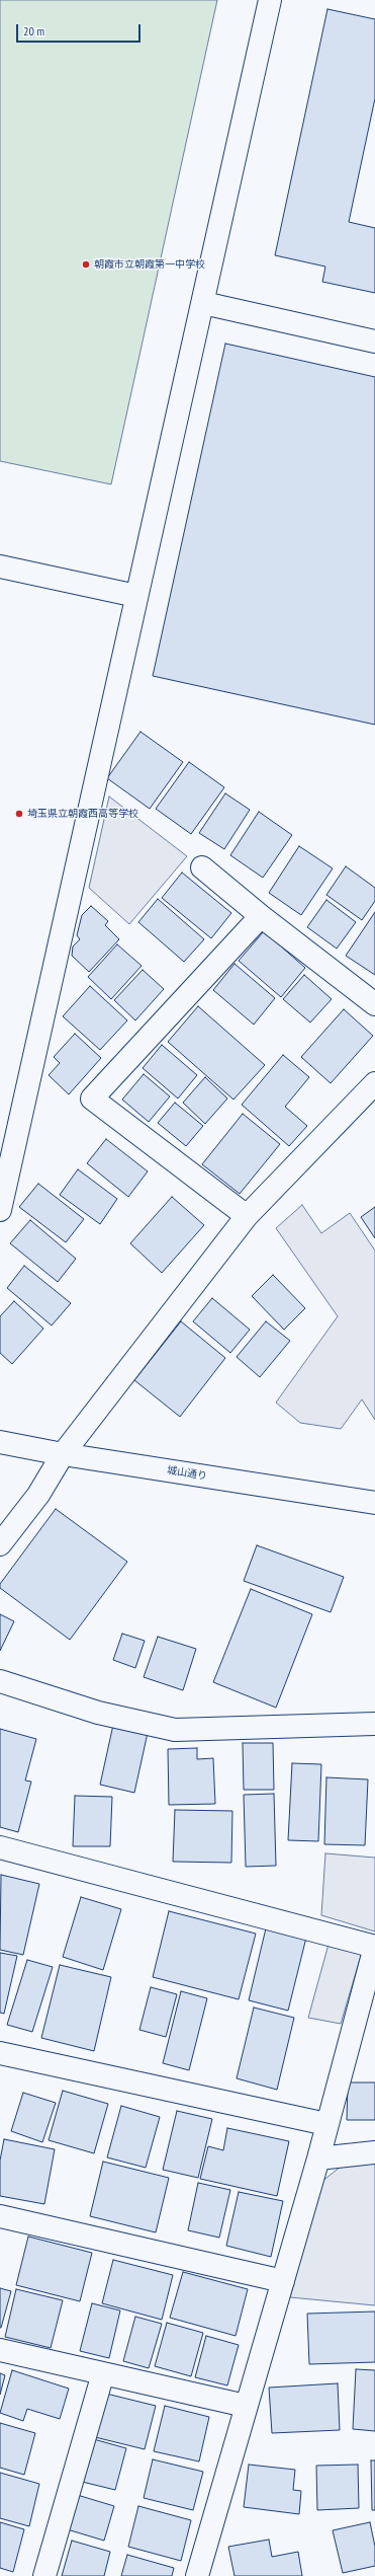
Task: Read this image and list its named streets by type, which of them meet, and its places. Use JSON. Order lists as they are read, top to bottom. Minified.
{"streets":{"street":["城山通り"]},"places":["朝霞市立朝霞第一中学校","埼玉県立朝霞西高等学校"],"scale_bar":"20 m"}
